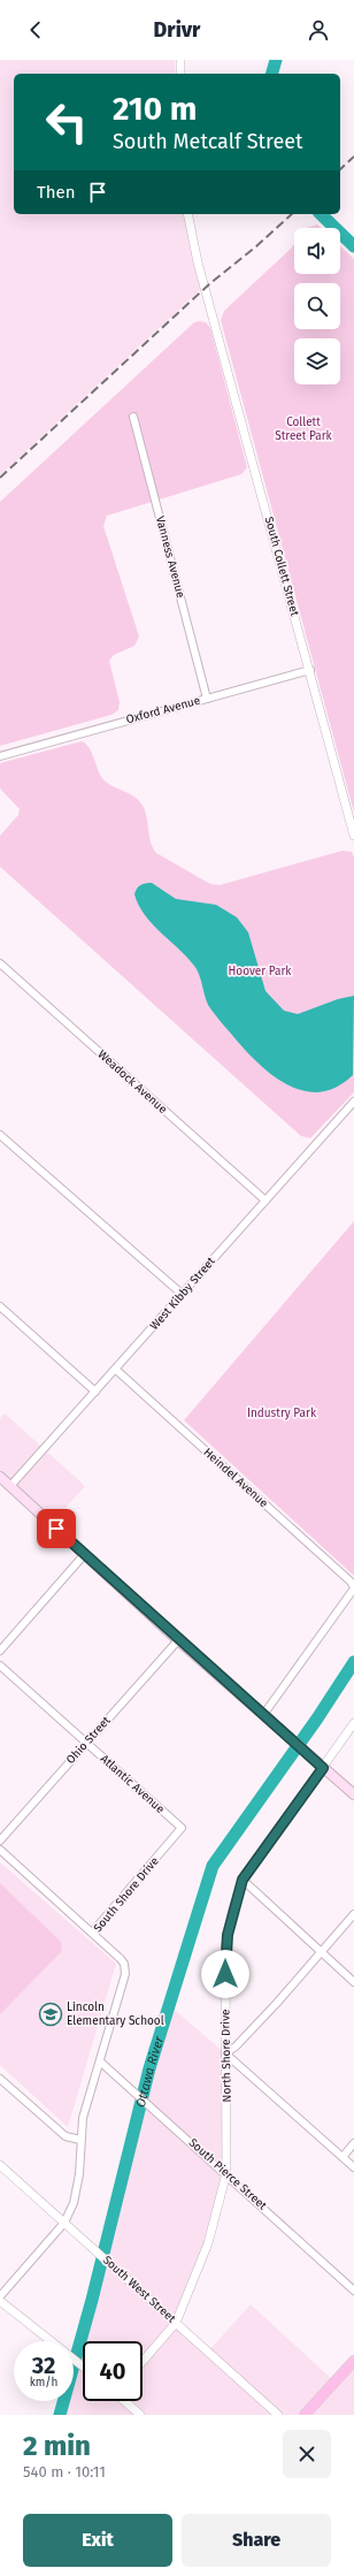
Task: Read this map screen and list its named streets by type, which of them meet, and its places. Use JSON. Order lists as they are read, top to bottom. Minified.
{"streets":{"street":["Vanness Avenue","South Collett Street","Oxford Avenue","Weadock Avenue","West Kibby Street","Heindel Avenue","Ohio Street","Atlantic Avenue","South Shore Drive","North Shore Drive","South Pierce Street","South West Street"]},"crossings":[["Vanness Avenue","Oxford Avenue"],["South Collett Street","Oxford Avenue"],["Weadock Avenue","West Kibby Street"],["West Kibby Street","Heindel Avenue"],["Ohio Street","Atlantic Avenue"],["Atlantic Avenue","South Shore Drive"],["South Shore Drive","South Pierce Street"],["South Shore Drive","South West Street"],["North Shore Drive","South Pierce Street"],["North Shore Drive","South West Street"]],"water":["Ottawa River"],"parks":["Collett Street Park","Hoover Park","Industry Park"],"places":{"school or university":["Lincoln Elementary School"]},"page":{"header":"Drivr","turn":["210 m","South Metcalf Street"],"then":"Then","speed":"32 km/h","limit":"40","heading":["2 min","540 m · 10:11"],"buttons":["Exit","Share"]}}
